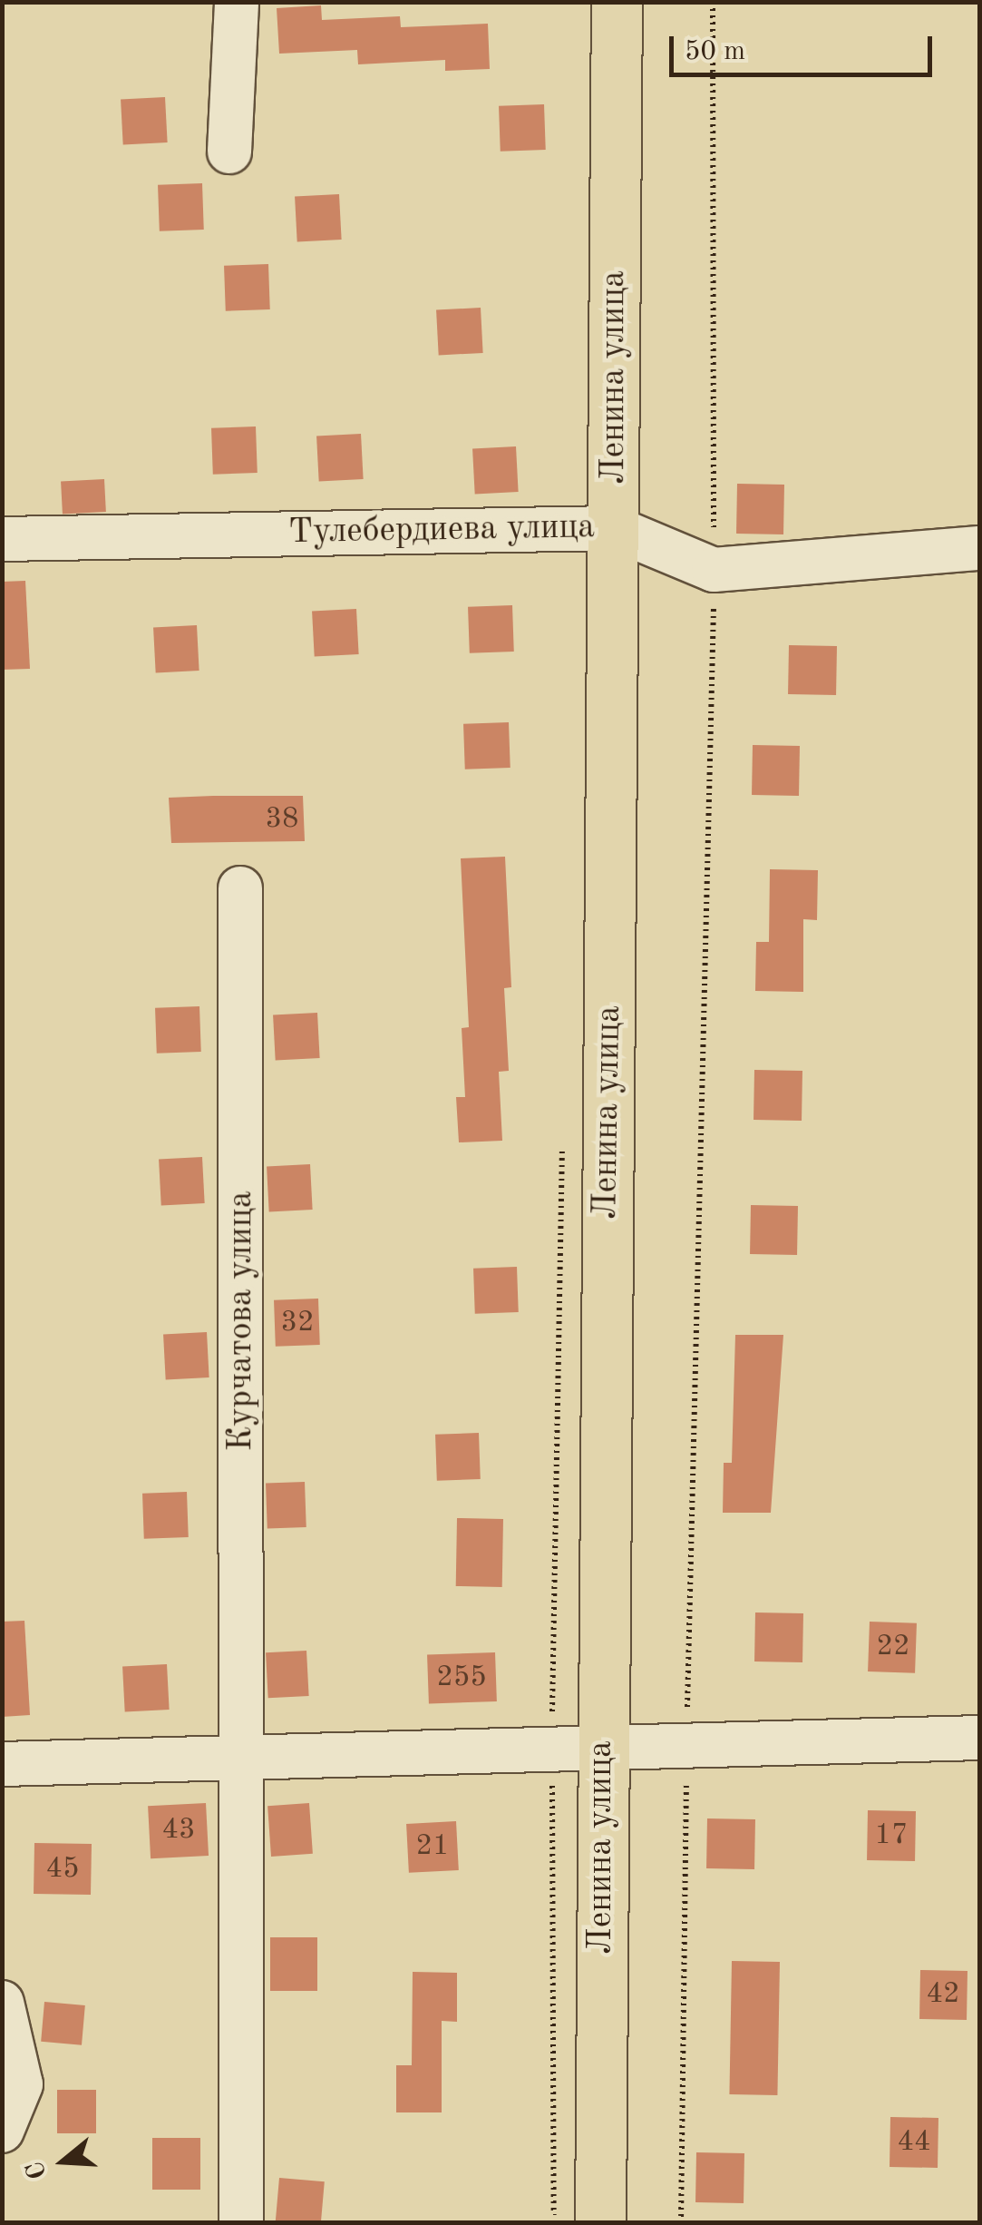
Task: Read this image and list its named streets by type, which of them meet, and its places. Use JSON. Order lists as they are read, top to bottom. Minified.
{"streets":{"main road":["Ленина улица"],"street":["Тулебердиева улица","Курчатова улица"]},"crossings":[["Ленина улица","Тулебердиева улица"]],"house_numbers":["38","32","22","255","43","17","21","45","42","44"],"scale_bar":"50 m","north":"left"}
